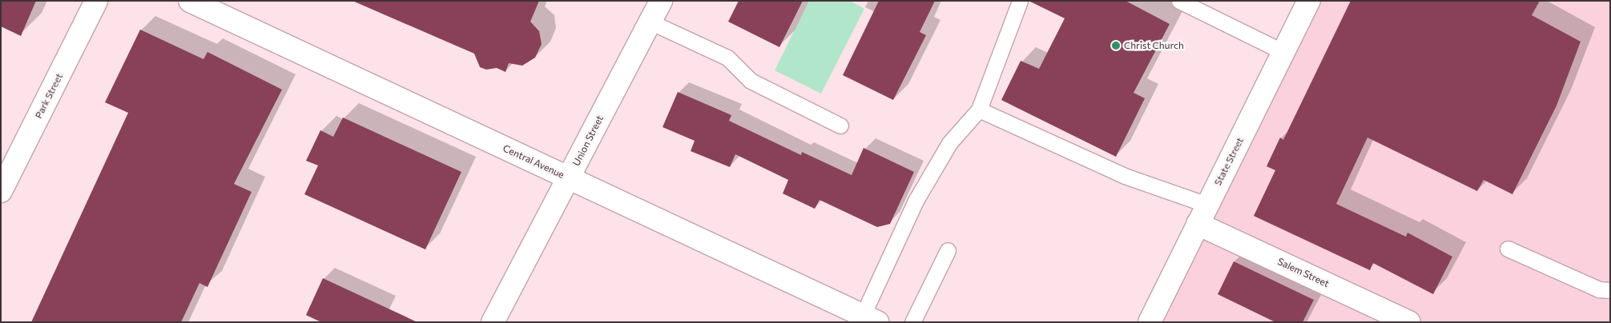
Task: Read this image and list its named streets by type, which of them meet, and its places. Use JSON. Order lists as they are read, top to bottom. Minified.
{"streets":{"street":["Park Street","Union Street","Central Avenue","State Street","Salem Street"]},"crossings":[["Union Street","Central Avenue"],["State Street","Salem Street"]],"places":["Christ Church"]}
